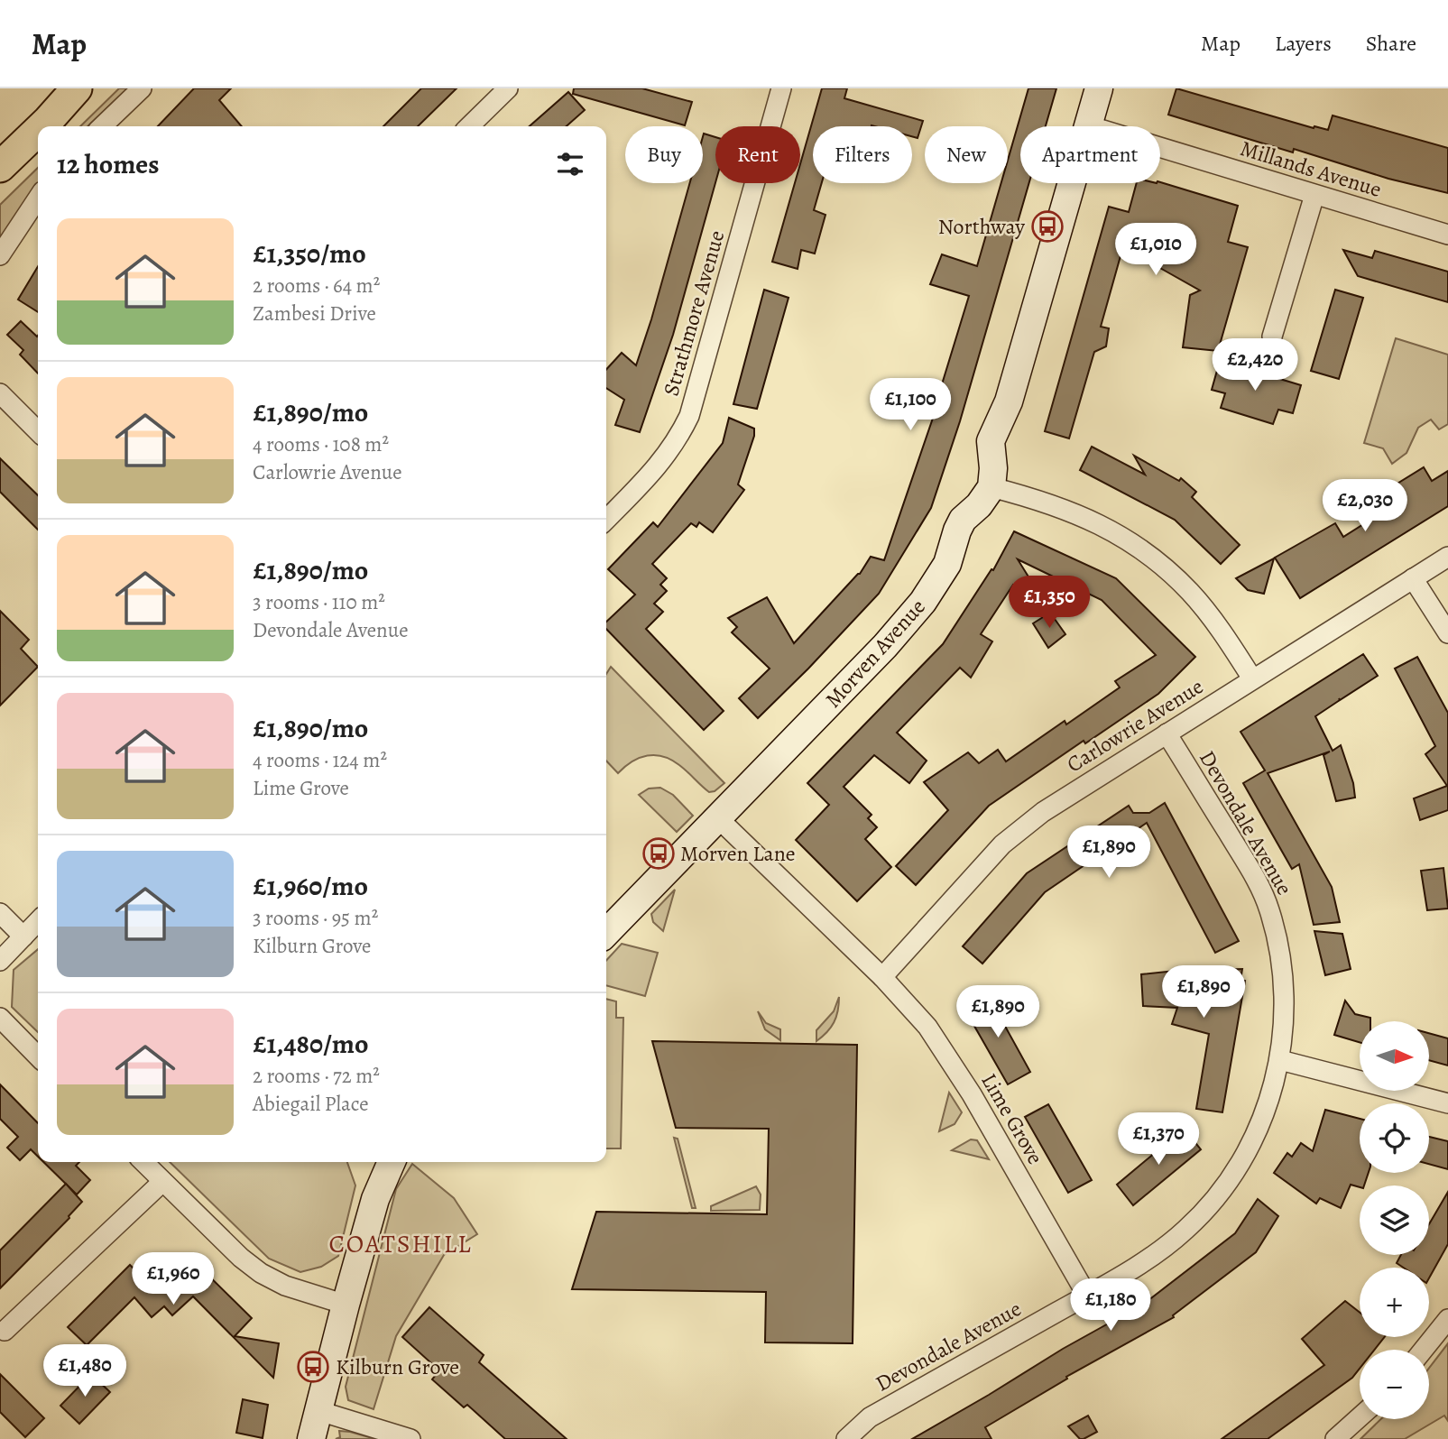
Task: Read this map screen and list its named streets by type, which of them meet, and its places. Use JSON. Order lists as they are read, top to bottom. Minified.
{"streets":{"street":["Millands Avenue","Strathmore Avenue","Morven Avenue","Carlowrie Avenue","Devondale Avenue","Lime Grove"]},"crossings":[["Morven Avenue","Lime Grove"],["Carlowrie Avenue","Devondale Avenue"],["Carlowrie Avenue","Lime Grove"],["Devondale Avenue","Lime Grove"]],"districts":["COATSHILL"],"places":{"bus stop":["Northway","Morven Lane","Kilburn Grove"]},"north":"right","page":{"header":"Map","nav":["Map","Layers","Share"],"chip":["Buy","Rent","Filters","New","Apartment"],"heading":"12 homes","list":[{"name":"£1,350/mo","note":"2 rooms · 64 m² · Zambesi Drive"},{"name":"£1,890/mo","note":"4 rooms · 108 m² · Carlowrie Avenue"},{"name":"£1,890/mo","note":"3 rooms · 110 m² · Devondale Avenue"},{"name":"£1,890/mo","note":"4 rooms · 124 m² · Lime Grove"},{"name":"£1,960/mo","note":"3 rooms · 95 m² · Kilburn Grove"},{"name":"£1,480/mo","note":"2 rooms · 72 m² · Abiegail Place"}],"price":["£1,010","£2,420","£1,100","£2,030","£1,350","£1,890","£1,890","£1,890","£1,370","£1,960","£1,180","£1,480"],"map_buttons":["+","−"]}}
